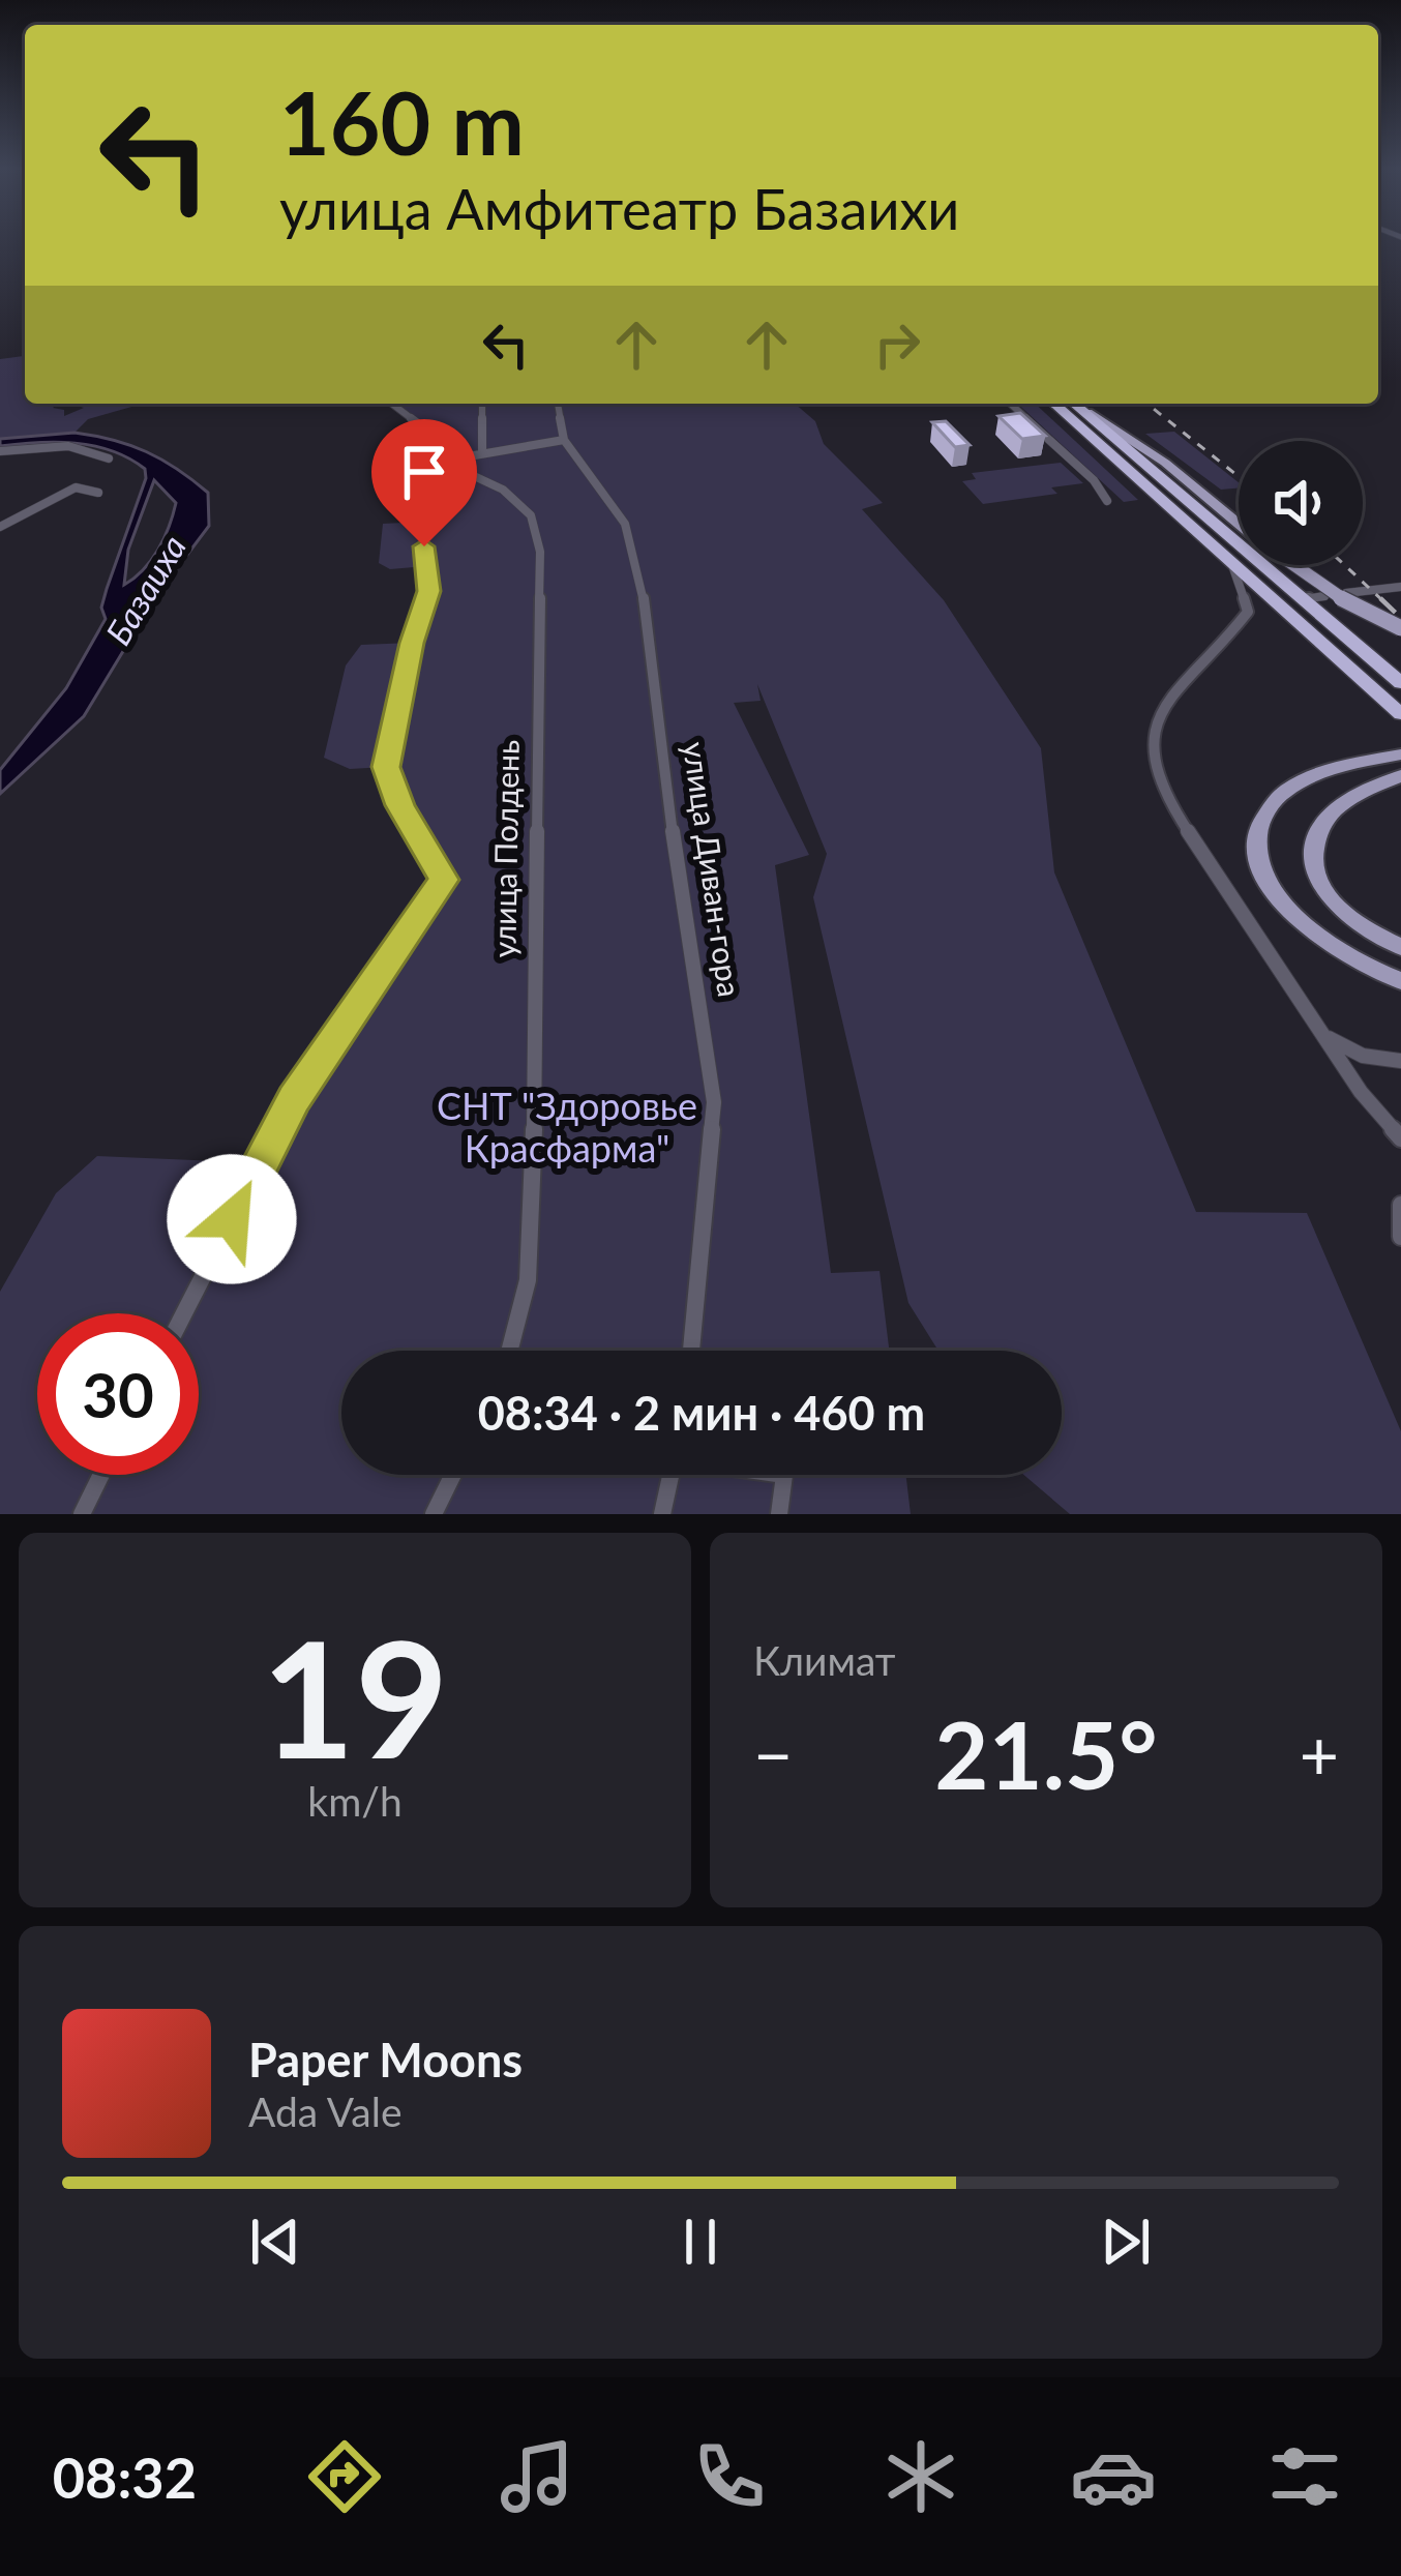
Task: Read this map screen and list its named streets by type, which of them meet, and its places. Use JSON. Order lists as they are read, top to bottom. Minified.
{"streets":{"street":["улица Полдень","улица Диван-гора"]},"water":["Базаиха"],"parks":["СНТ \"Здоровье Красфарма\""],"page":{"turn":["160 m","улица Амфитеатр Базаихи"],"limit":"30","trip":"08:34 · 2 мин · 460 m","tile":[["19","km/h"],"Климат"],"heat":["−","21.5°","+"],"song":["Paper Moons","Ada Vale"],"tabs":"08:32"}}
